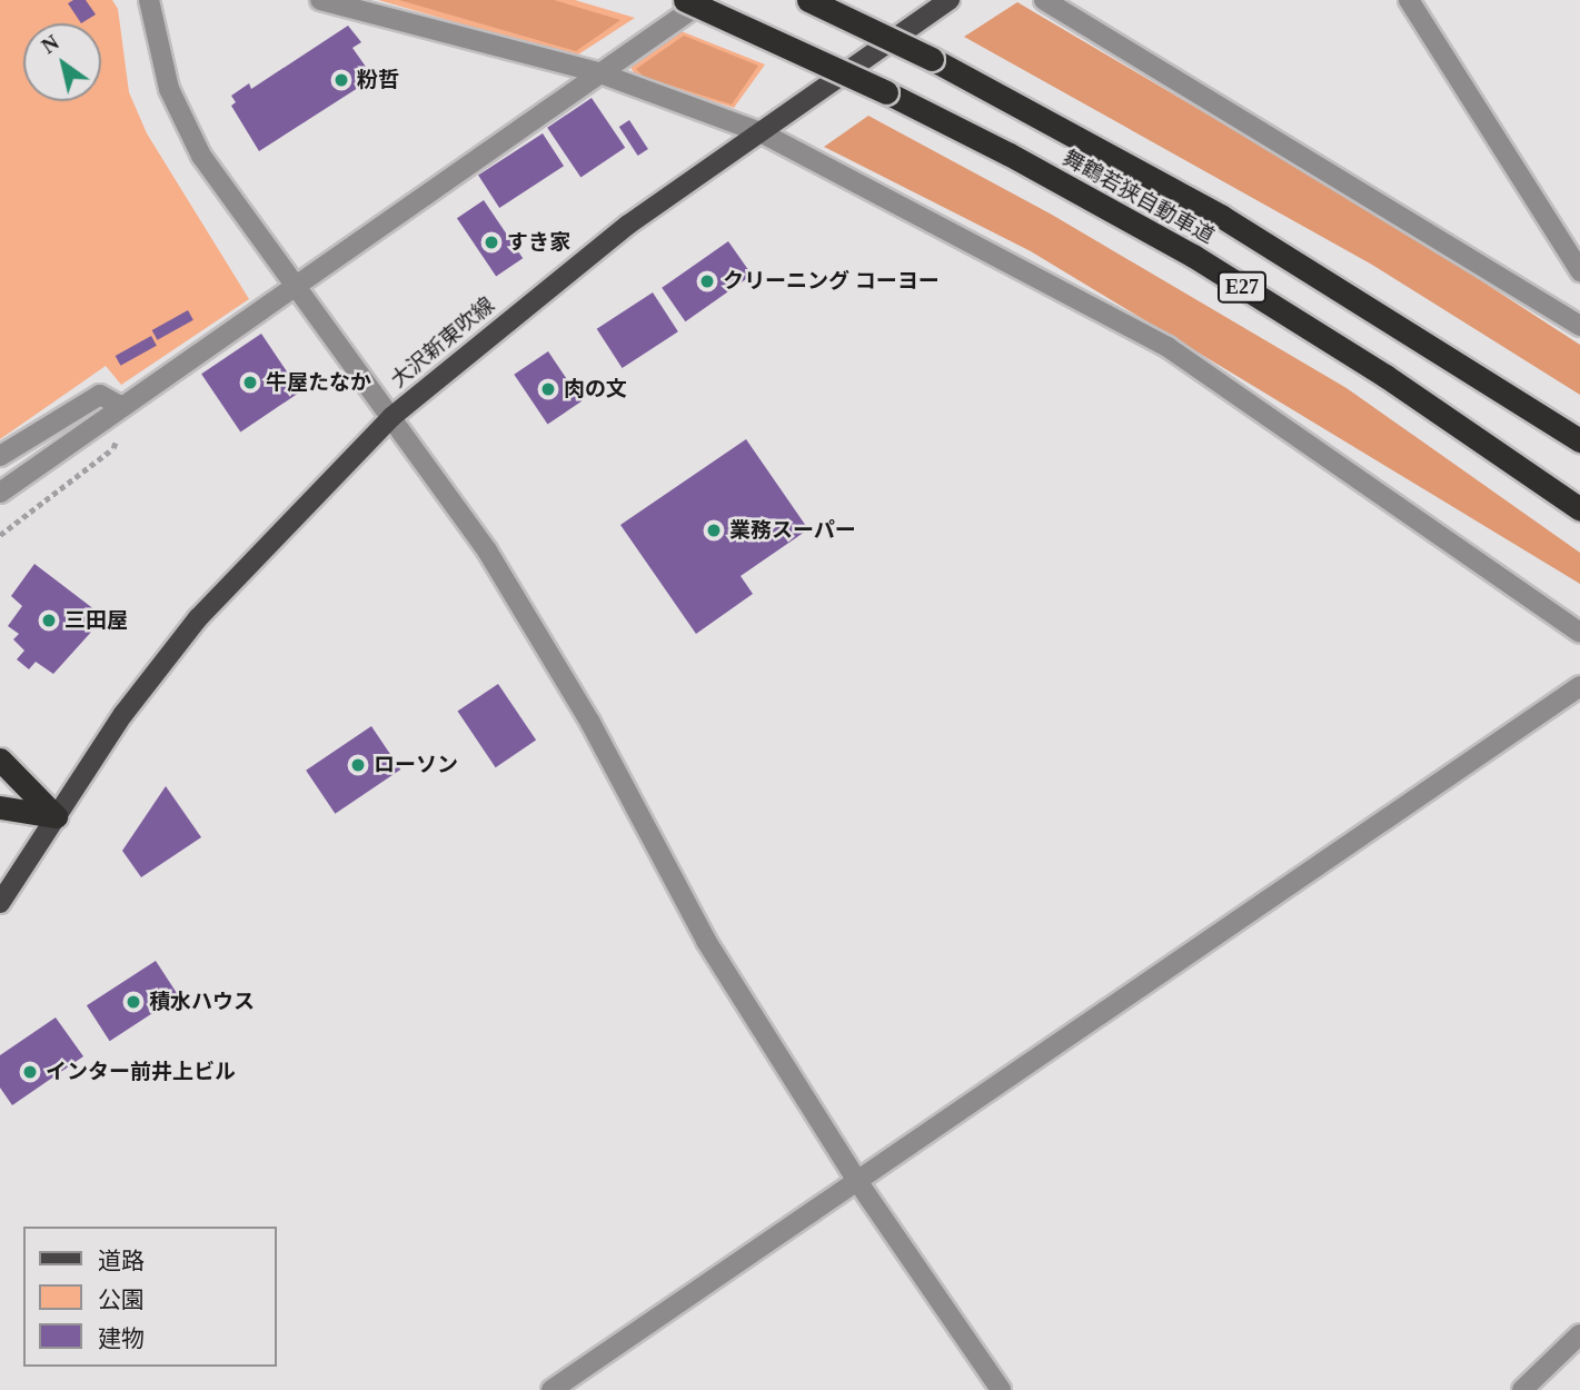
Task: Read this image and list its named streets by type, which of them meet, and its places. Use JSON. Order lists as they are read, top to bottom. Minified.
{"streets":{"highway":["舞鶴若狭自動車道","E27"],"main road":["大沢新東吹線"]},"places":["粉哲","すき家","クリーニング コーヨー","牛屋たなか","肉の文","業務スーパー","三田屋","ローソン","積水ハウス","インター前井上ビル"],"legend":["道路","公園","建物"],"north":"top left"}
